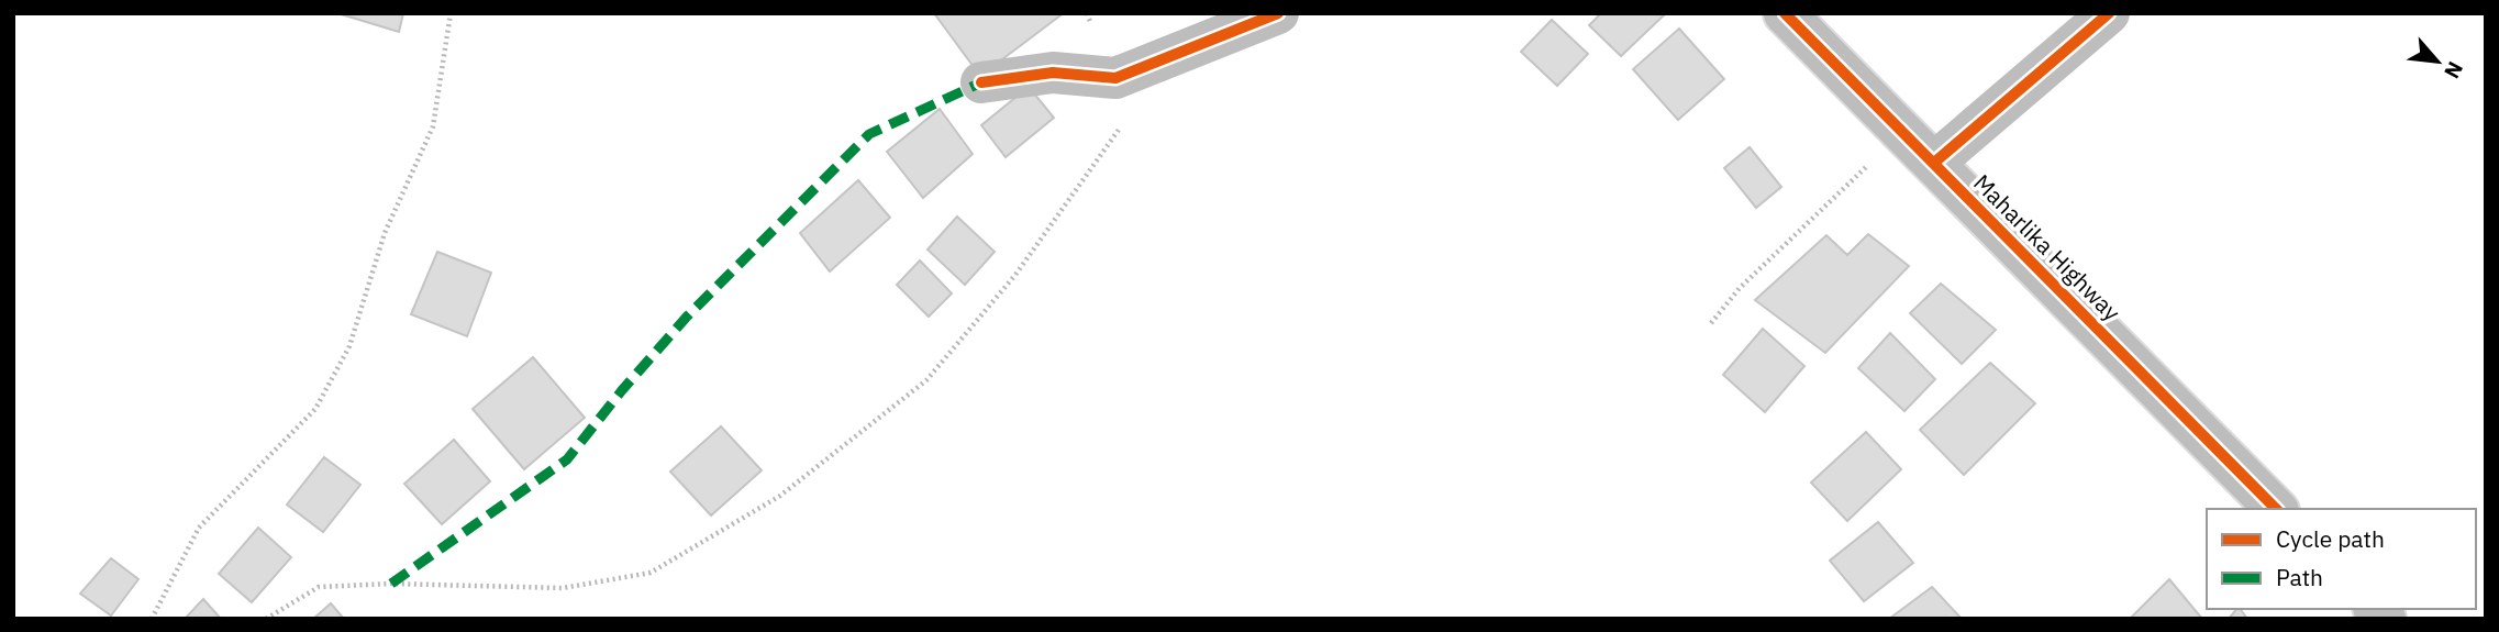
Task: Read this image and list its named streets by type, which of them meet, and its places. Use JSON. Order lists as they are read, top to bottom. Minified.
{"streets":{"main road":["Maharlika Highway"]},"legend":["Cycle path","Path"],"north":"bottom right"}
